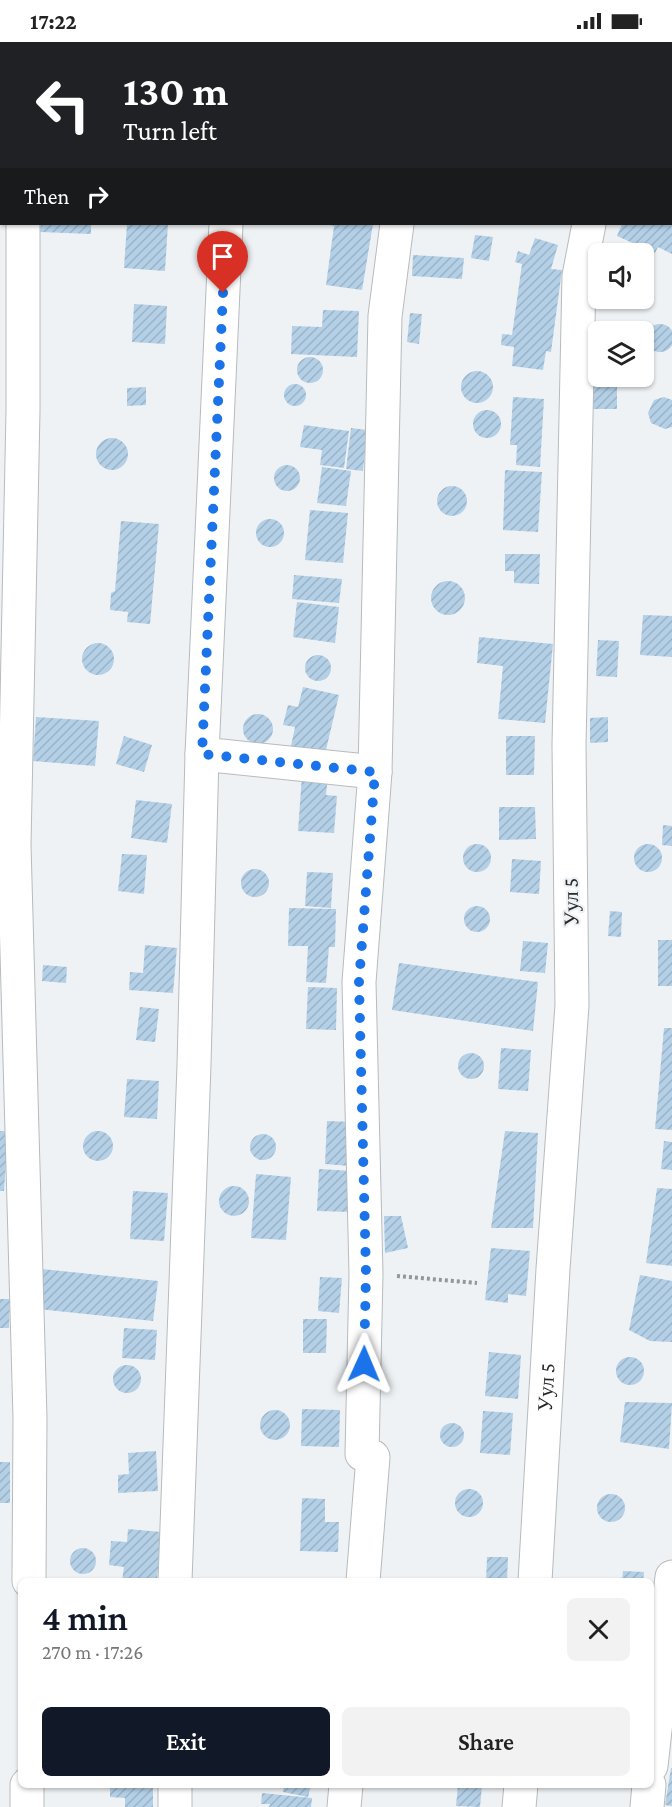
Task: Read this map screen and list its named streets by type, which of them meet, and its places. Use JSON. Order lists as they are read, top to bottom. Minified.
{"streets":{"street":["Уул 5"]},"page":{"status":"17:22","turn":["130 m","Turn left"],"then":"Then","heading":["4 min","270 m · 17:26"],"buttons":["Exit","Share"]}}
